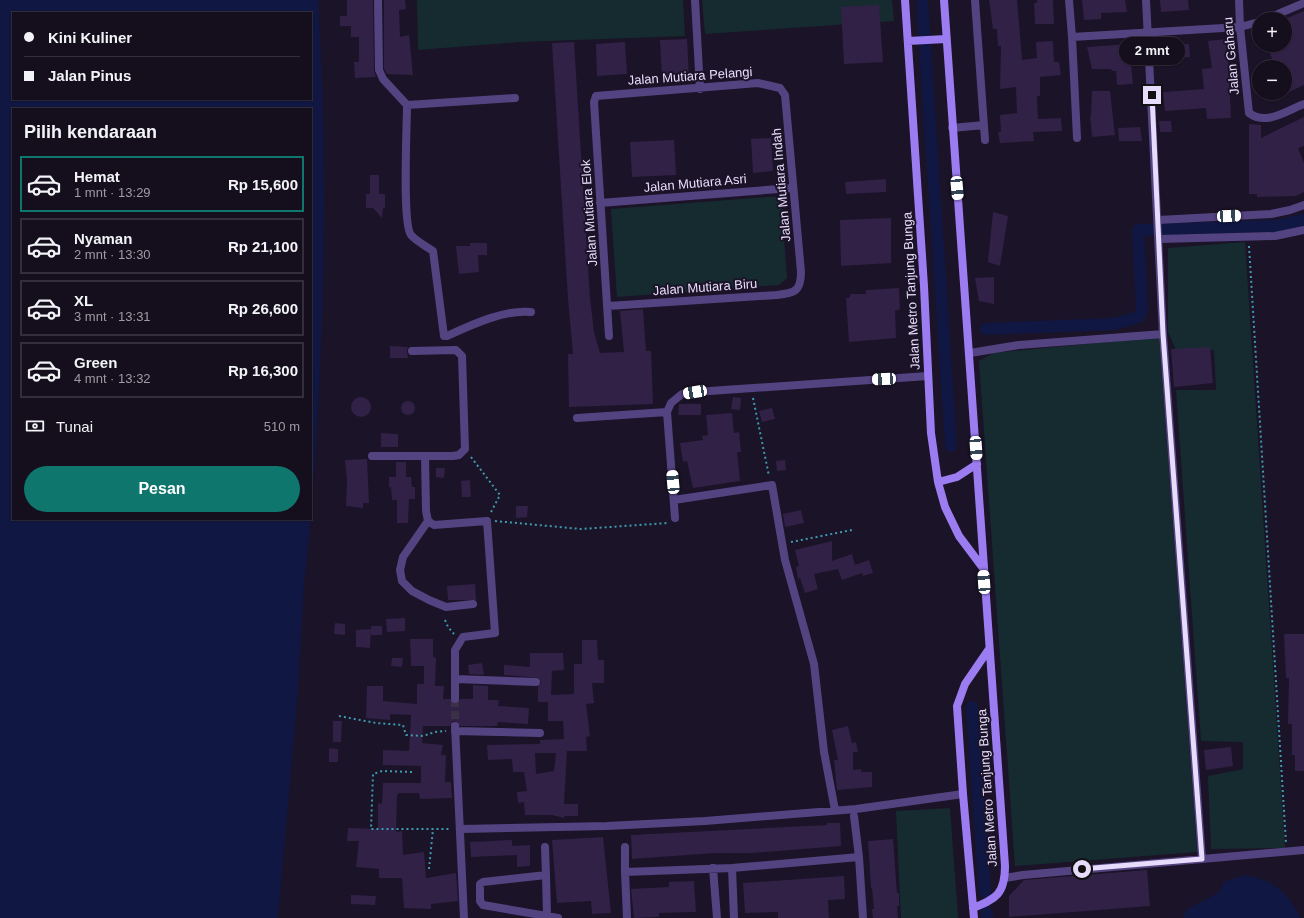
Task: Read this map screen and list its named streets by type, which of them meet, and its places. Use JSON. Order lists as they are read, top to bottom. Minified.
{"streets":{"main road":["Jalan Metro Tanjung Bunga"],"street":["Jalan Gaharu","Jalan Mutiara Pelangi","Jalan Mutiara Asri","Jalan Mutiara Indah","Jalan Mutiara Elok","Jalan Mutiara Biru"]},"crossings":[["Jalan Mutiara Pelangi","Jalan Mutiara Indah"],["Jalan Mutiara Pelangi","Jalan Mutiara Elok"],["Jalan Mutiara Asri","Jalan Mutiara Indah"],["Jalan Mutiara Asri","Jalan Mutiara Elok"],["Jalan Mutiara Indah","Jalan Mutiara Biru"],["Jalan Mutiara Elok","Jalan Mutiara Biru"]],"page":{"map_buttons":["+","−"],"banner":["Kini Kuliner","Jalan Pinus"],"bubble":"2 mnt","heading":"Pilih kendaraan","list":[{"name":"Hemat","note":"1 mnt · 13:29","value":"Rp 15,600"},{"name":"Nyaman","note":"2 mnt · 13:30","value":"Rp 21,100"},{"name":"XL","note":"3 mnt · 13:31","value":"Rp 26,600"},{"name":"Green","note":"4 mnt · 13:32","value":"Rp 16,300"}],"pay":["Tunai","510 m"],"buttons":"Pesan"}}
